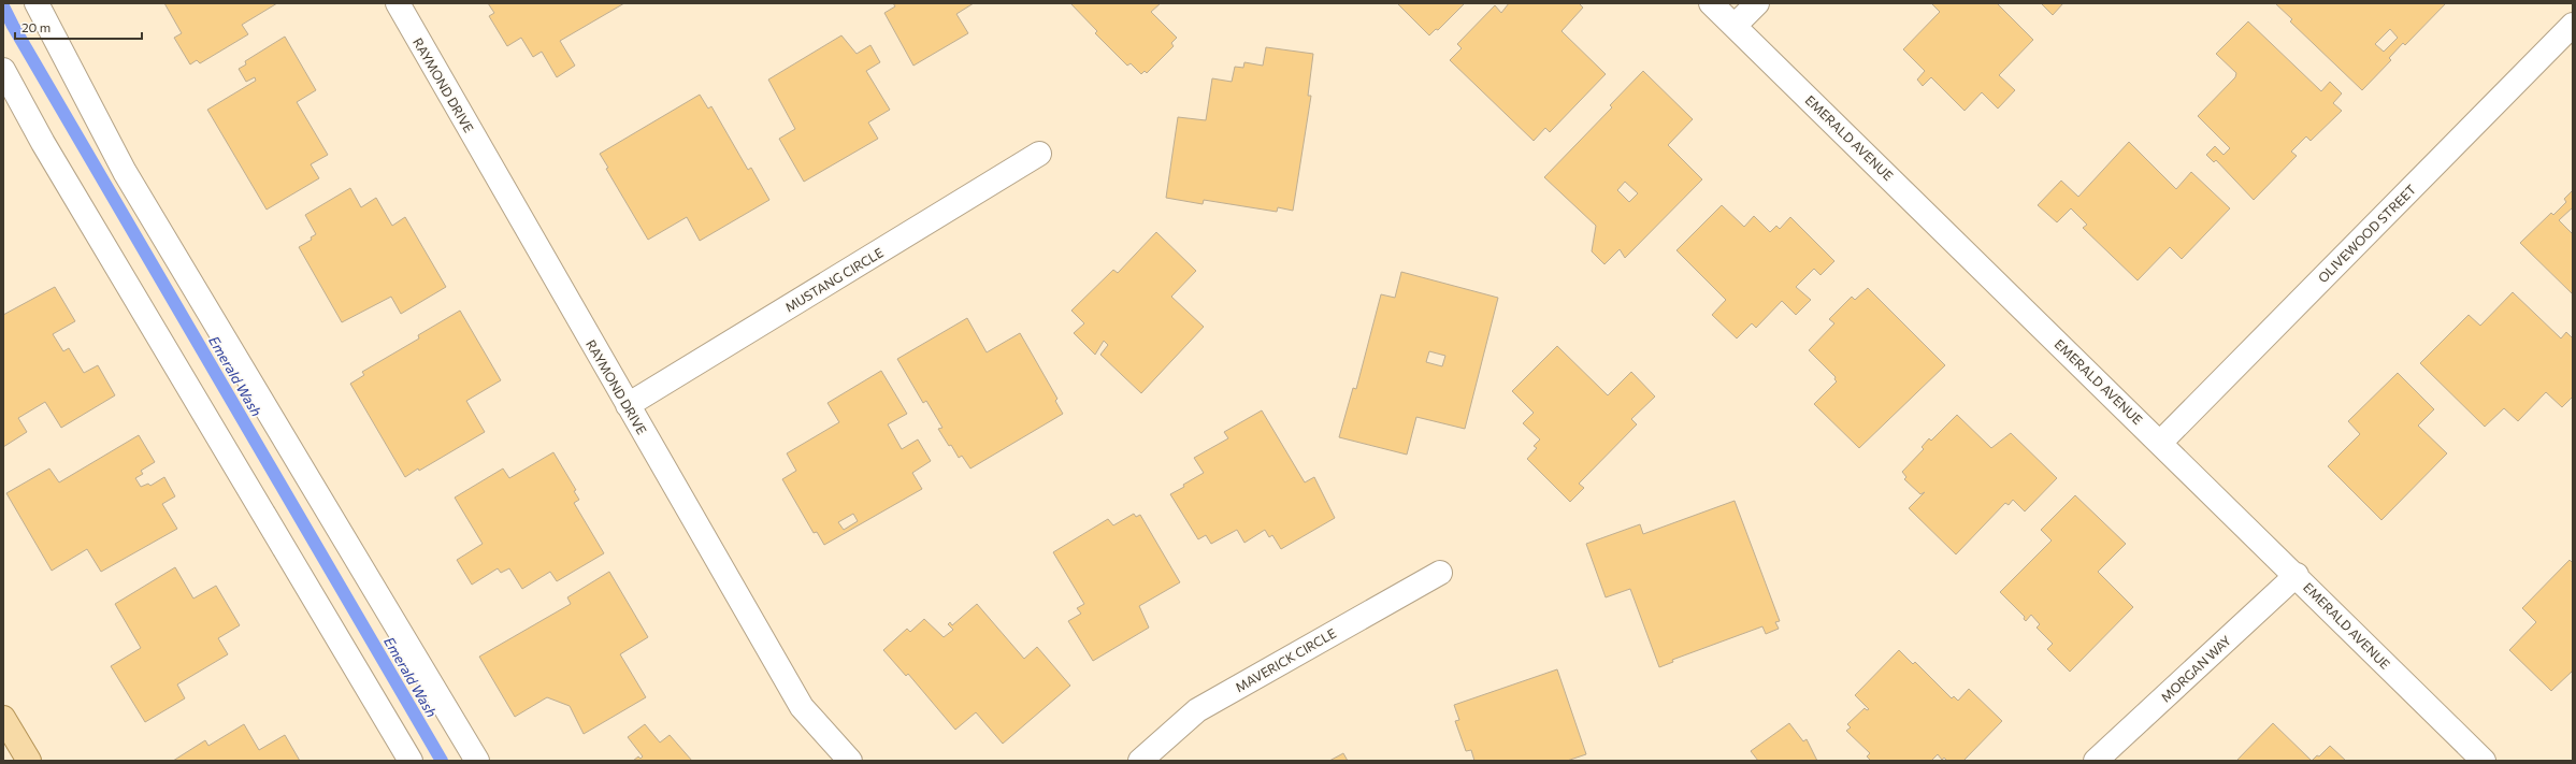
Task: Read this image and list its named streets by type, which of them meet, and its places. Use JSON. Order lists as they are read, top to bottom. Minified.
{"streets":{"street":["RAYMOND DRIVE","EMERALD AVENUE","OLIVEWOOD STREET","MUSTANG CIRCLE","MAVERICK CIRCLE","MORGAN WAY"]},"crossings":[["RAYMOND DRIVE","MUSTANG CIRCLE"],["EMERALD AVENUE","OLIVEWOOD STREET"],["EMERALD AVENUE","MORGAN WAY"]],"water":["Emerald Wash"],"scale_bar":"20 m"}
